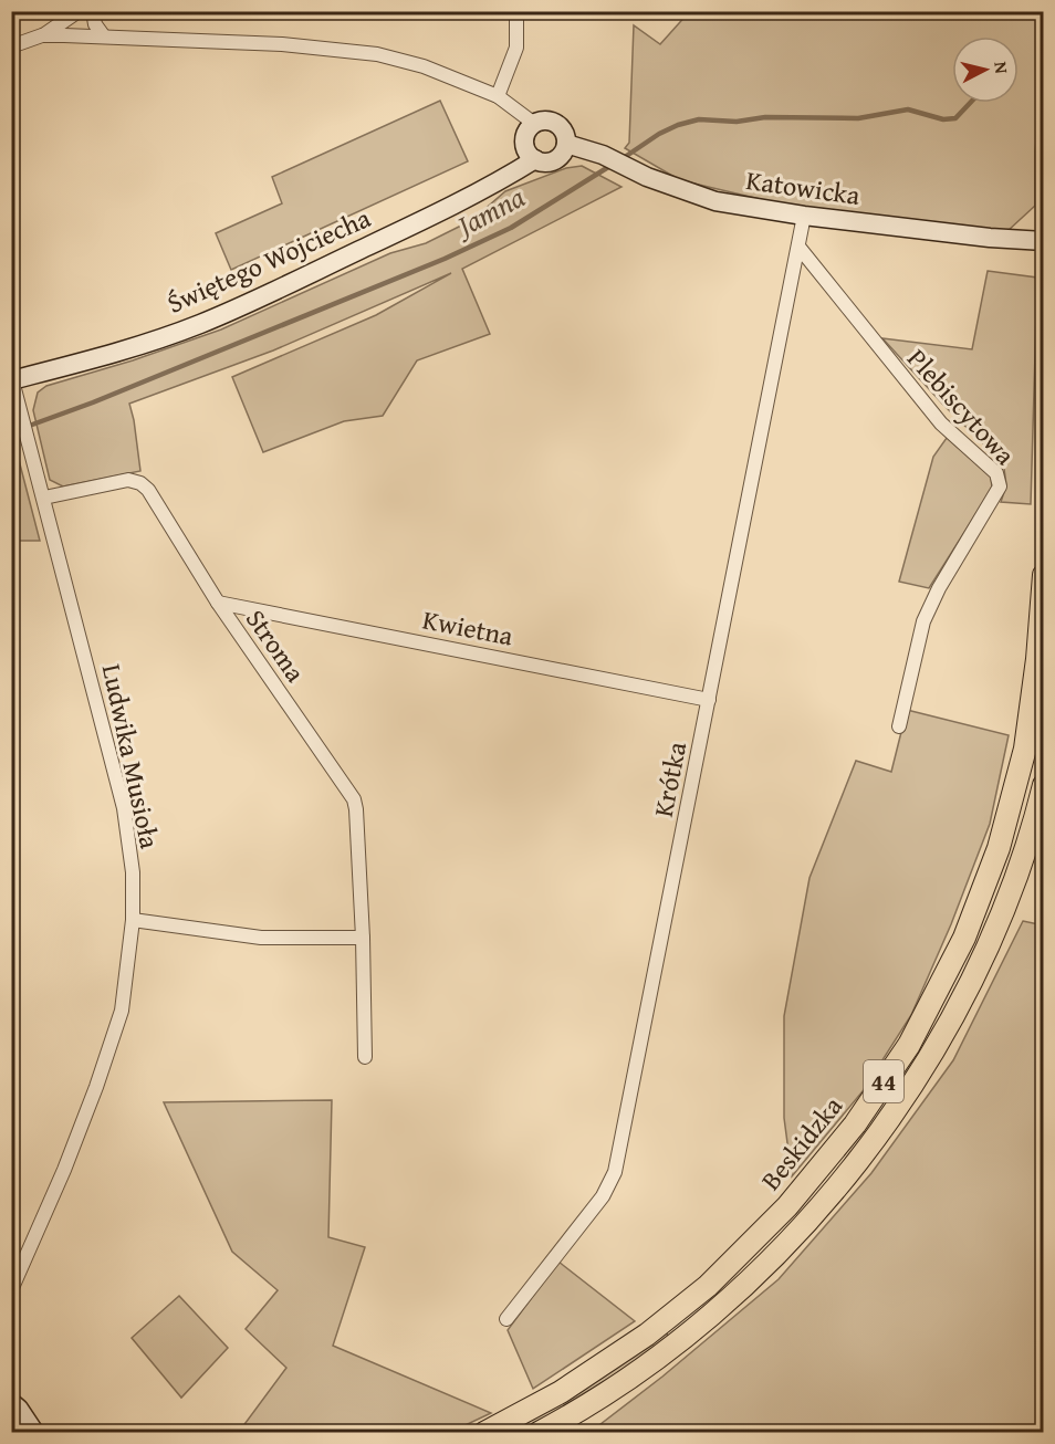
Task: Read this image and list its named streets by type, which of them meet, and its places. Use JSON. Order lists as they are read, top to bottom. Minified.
{"streets":{"main road":["44","Beskidzka"],"street":["Katowicka","Świętego Wojciecha","Plebiscytowa","Kwietna","Stroma","Ludwika Musioła","Krótka"]},"crossings":[["Katowicka","Świętego Wojciecha"],["Katowicka","Krótka"],["Świętego Wojciecha","Ludwika Musioła"],["Plebiscytowa","Krótka"],["Kwietna","Stroma"],["Kwietna","Krótka"],["Stroma","Ludwika Musioła"]],"water":["Jamna"],"north":"right"}
